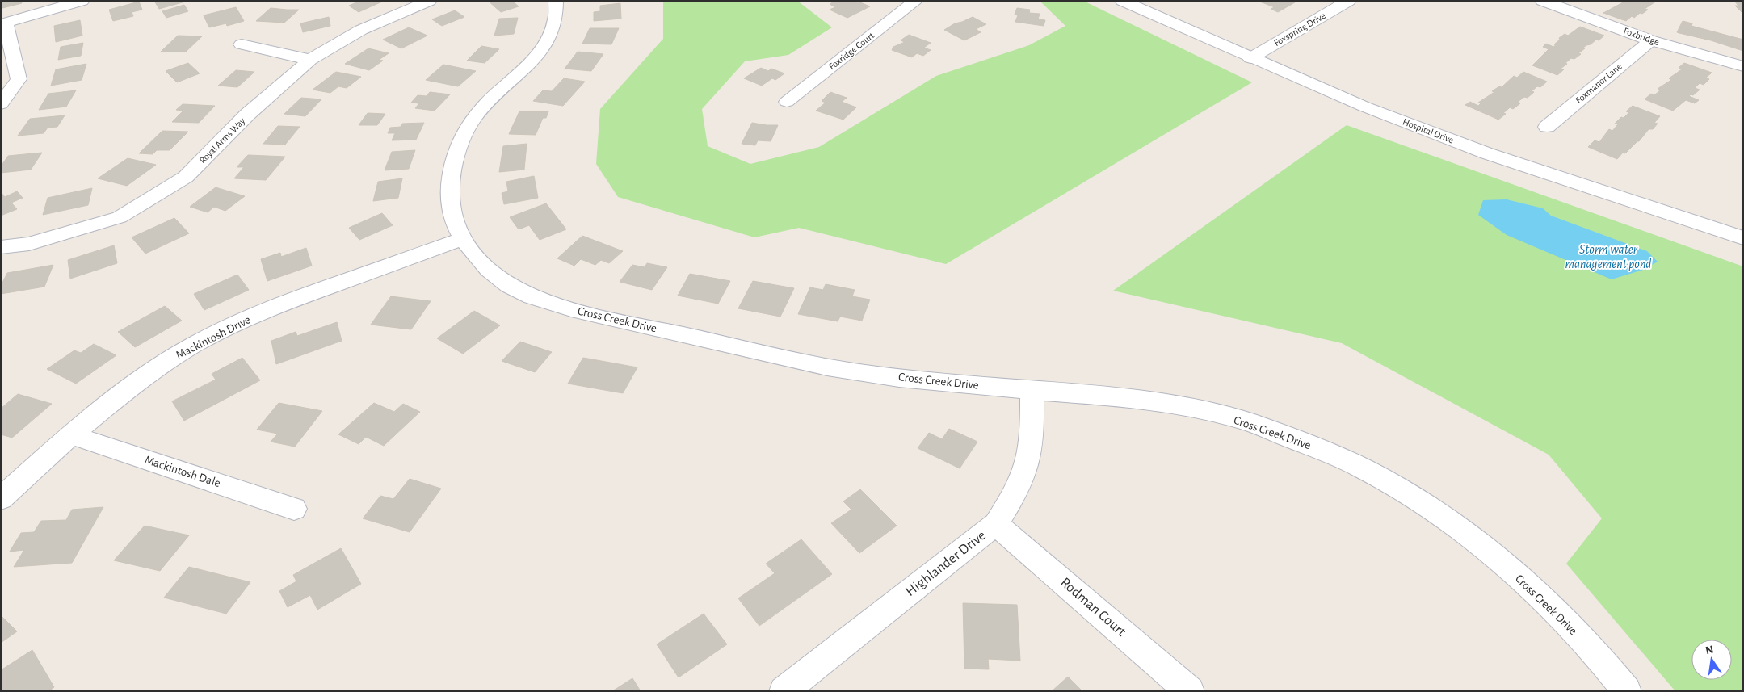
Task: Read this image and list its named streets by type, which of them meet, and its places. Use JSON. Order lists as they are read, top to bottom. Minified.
{"streets":{"street":["Foxspring Drive","Foxbridge","Foxridge Court","Foxmanor Lane","Hospital Drive","Royal Arms Way","Cross Creek Drive","Mackintosh Drive","Mackintosh Dale","Highlander Drive","Rodman Court"]},"crossings":[["Foxspring Drive","Hospital Drive"],["Foxbridge","Foxmanor Lane"],["Cross Creek Drive","Mackintosh Drive"],["Cross Creek Drive","Highlander Drive"],["Mackintosh Drive","Mackintosh Dale"],["Highlander Drive","Rodman Court"]],"water":["Storm water management pond"],"north":"top"}
